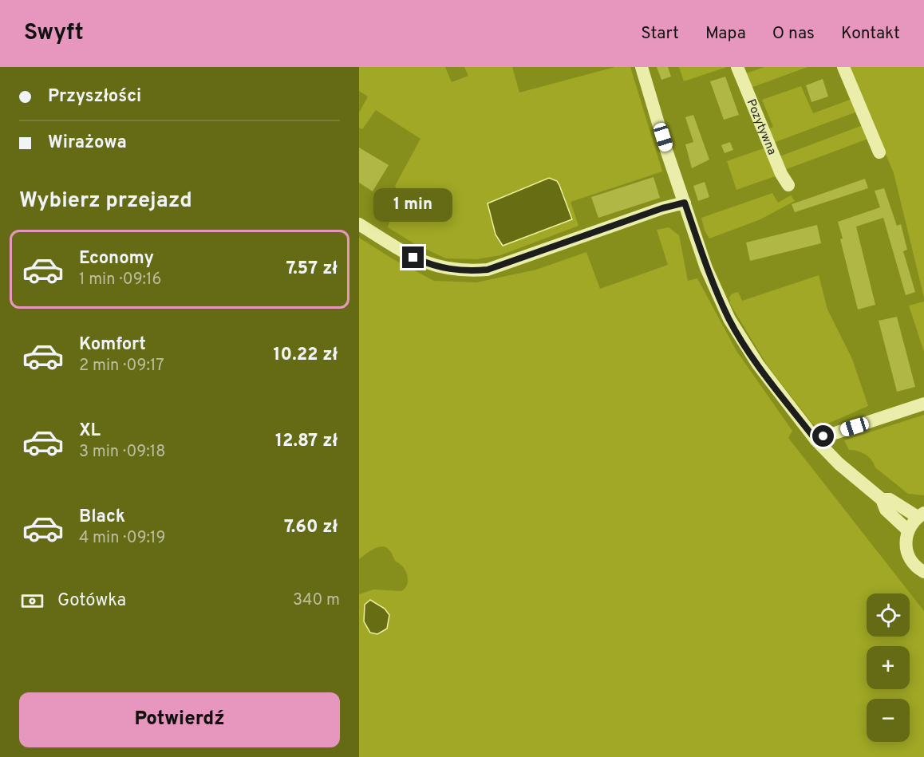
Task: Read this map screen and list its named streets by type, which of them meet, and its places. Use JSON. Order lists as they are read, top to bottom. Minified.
{"streets":{"street":["Pozytywna"]},"page":{"header":"Swyft","nav":["Start","Mapa","O nas","Kontakt"],"banner":["Przyszłości","Wirażowa"],"heading":"Wybierz przejazd","bubble":"1 min","list":[{"name":"Economy","note":"1 min · 09:16","value":"7.57 zł"},{"name":"Komfort","note":"2 min · 09:17","value":"10.22 zł"},{"name":"XL","note":"3 min · 09:18","value":"12.87 zł"},{"name":"Black","note":"4 min · 09:19","value":"7.60 zł"}],"pay":["Gotówka","340 m"],"map_buttons":["+","−"],"buttons":"Potwierdź"}}
